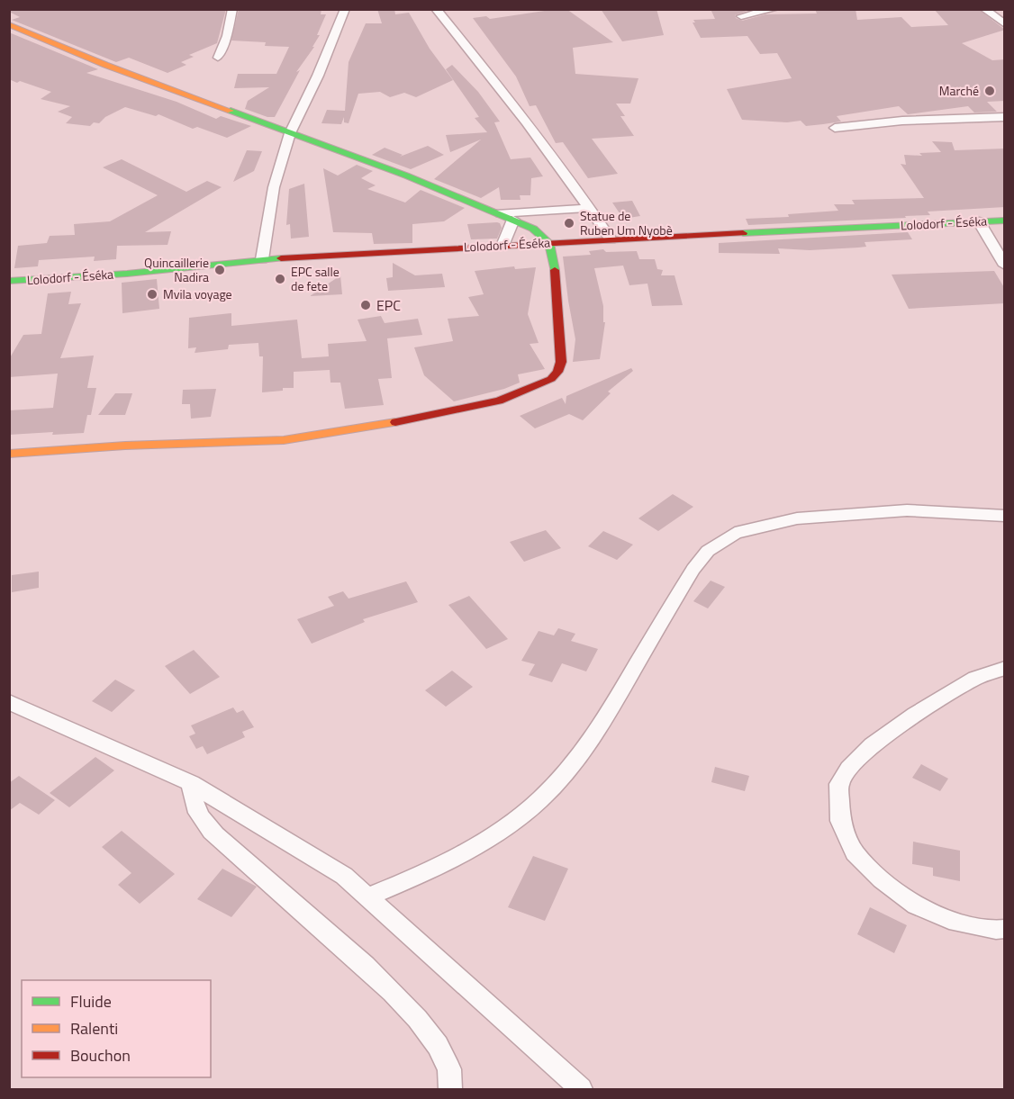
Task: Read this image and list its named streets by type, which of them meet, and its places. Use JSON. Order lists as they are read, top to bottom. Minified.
{"streets":{"street":["Lolodorf - Éséka"]},"places":["Marché","Statue de Ruben Um Nyobè","Quincaillerie Nadira","EPC salle de fete","Mvila voyage","EPC"],"legend":["Fluide","Ralenti","Bouchon"]}
